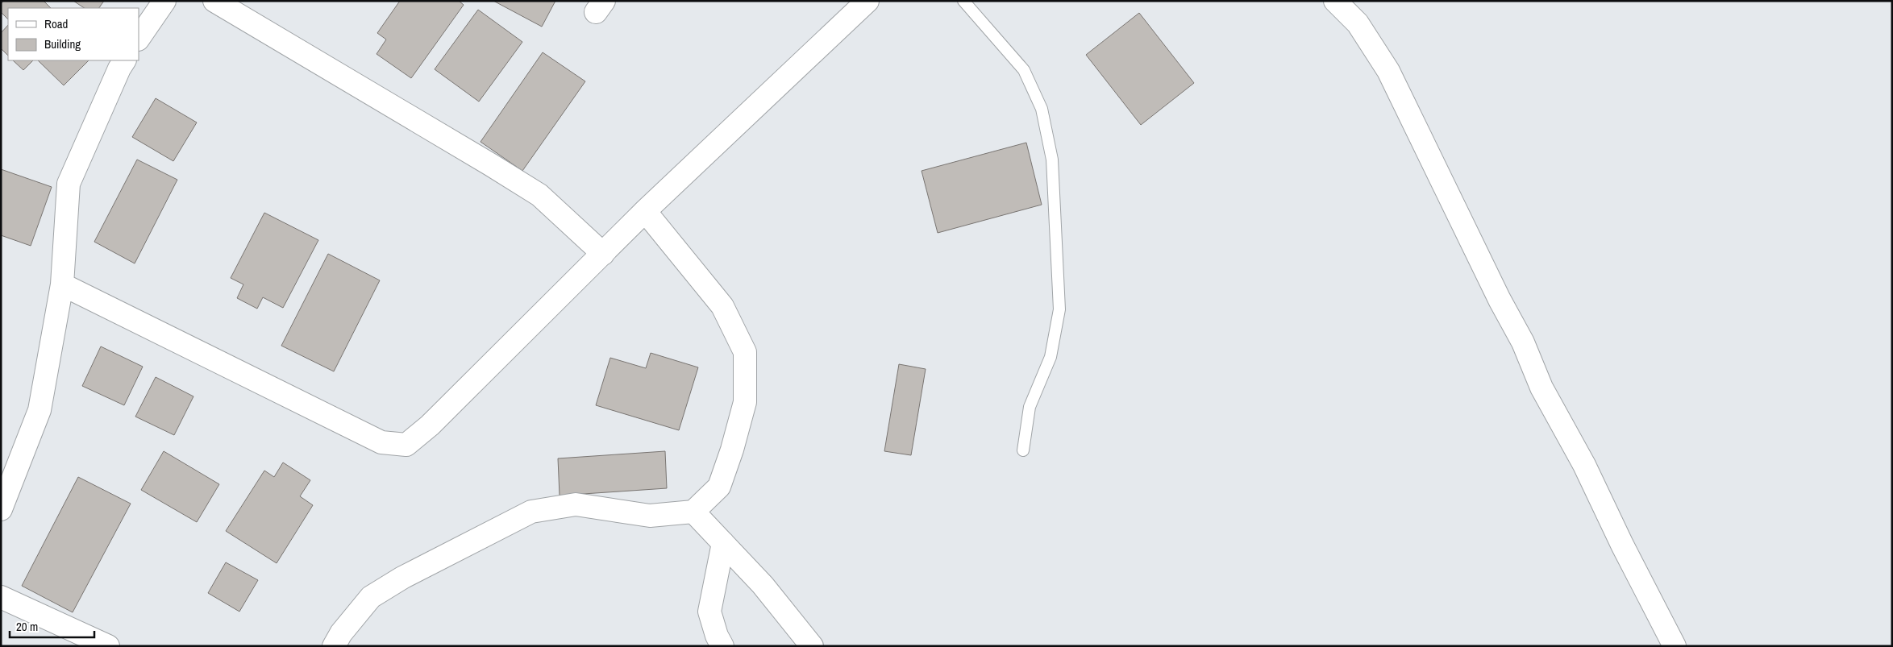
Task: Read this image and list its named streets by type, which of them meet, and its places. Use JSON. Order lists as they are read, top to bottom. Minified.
{"legend":["Road","Building"],"scale_bar":"20 m"}
